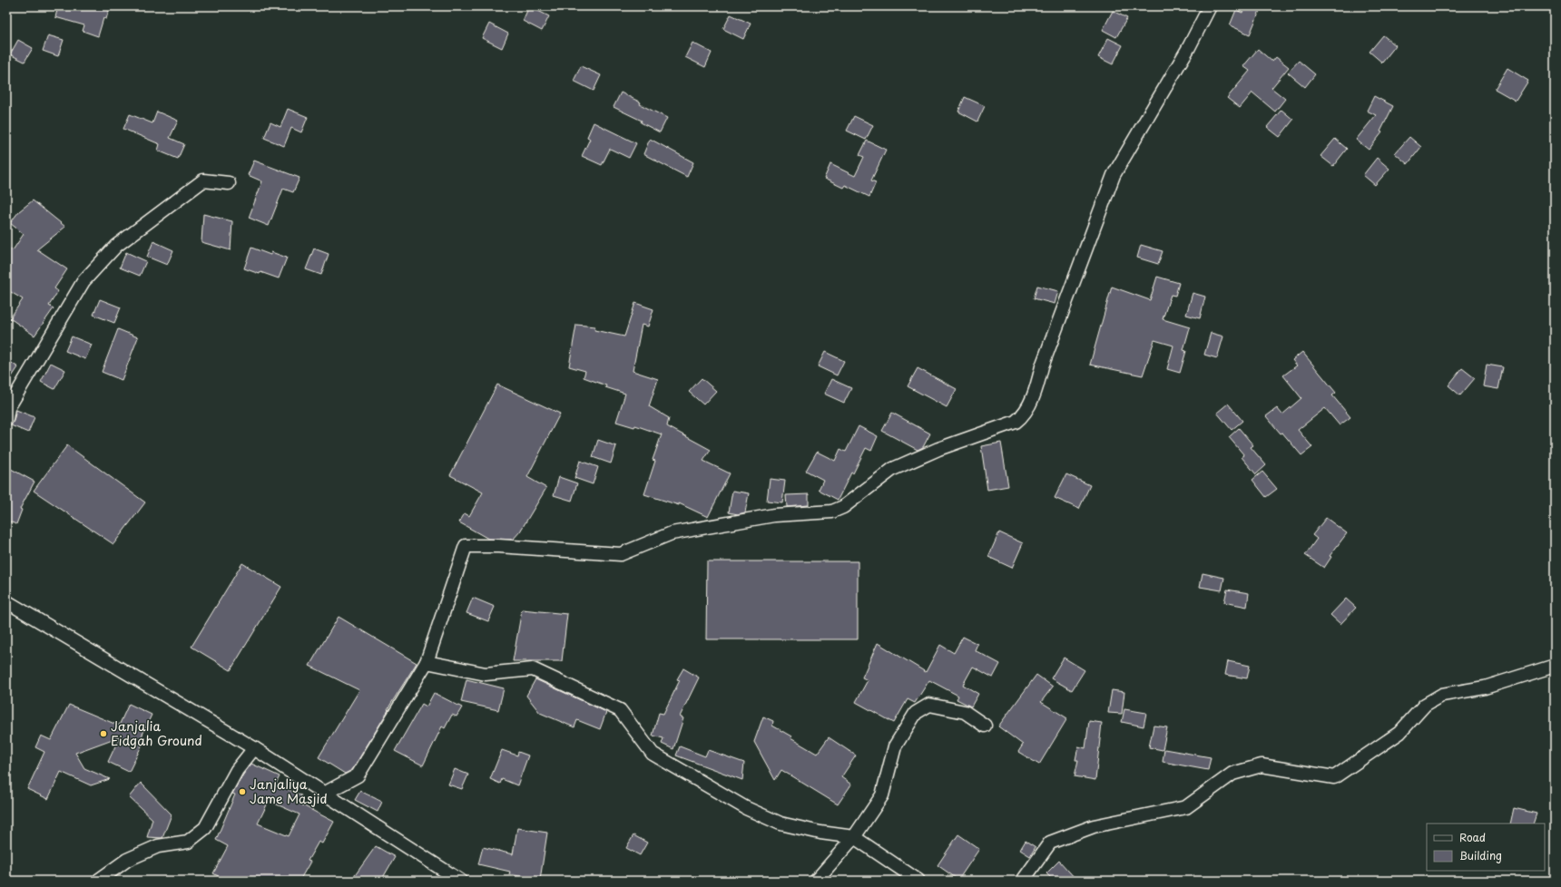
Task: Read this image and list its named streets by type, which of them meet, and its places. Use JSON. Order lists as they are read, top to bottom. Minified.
{"places":["Janjalia Eidgah Ground","Janjaliya Jame Masjid"],"legend":["Road","Building"]}
